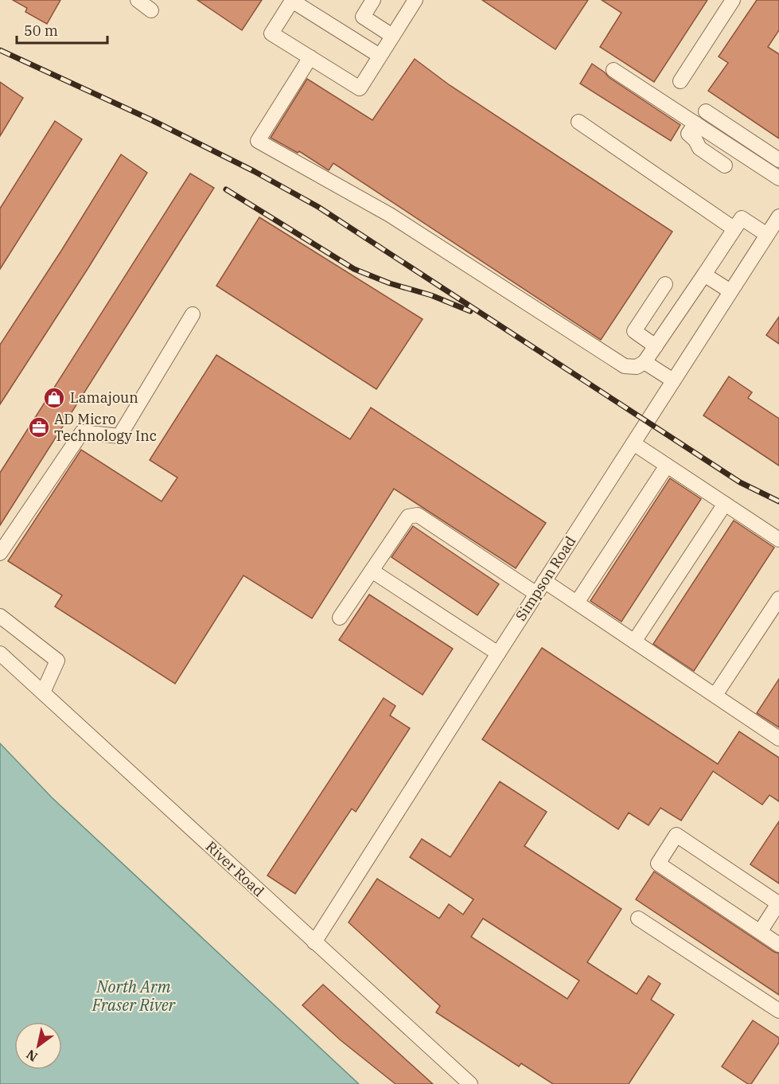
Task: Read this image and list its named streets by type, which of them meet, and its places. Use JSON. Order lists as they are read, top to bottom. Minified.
{"streets":{"street":["Simpson Road","River Road"]},"crossings":[["Simpson Road","River Road"]],"water":["North Arm Fraser River"],"places":{"shop":["Lamajoun"],"office":["AD Micro Technology Inc"]},"scale_bar":"50 m","north":"bottom left"}
